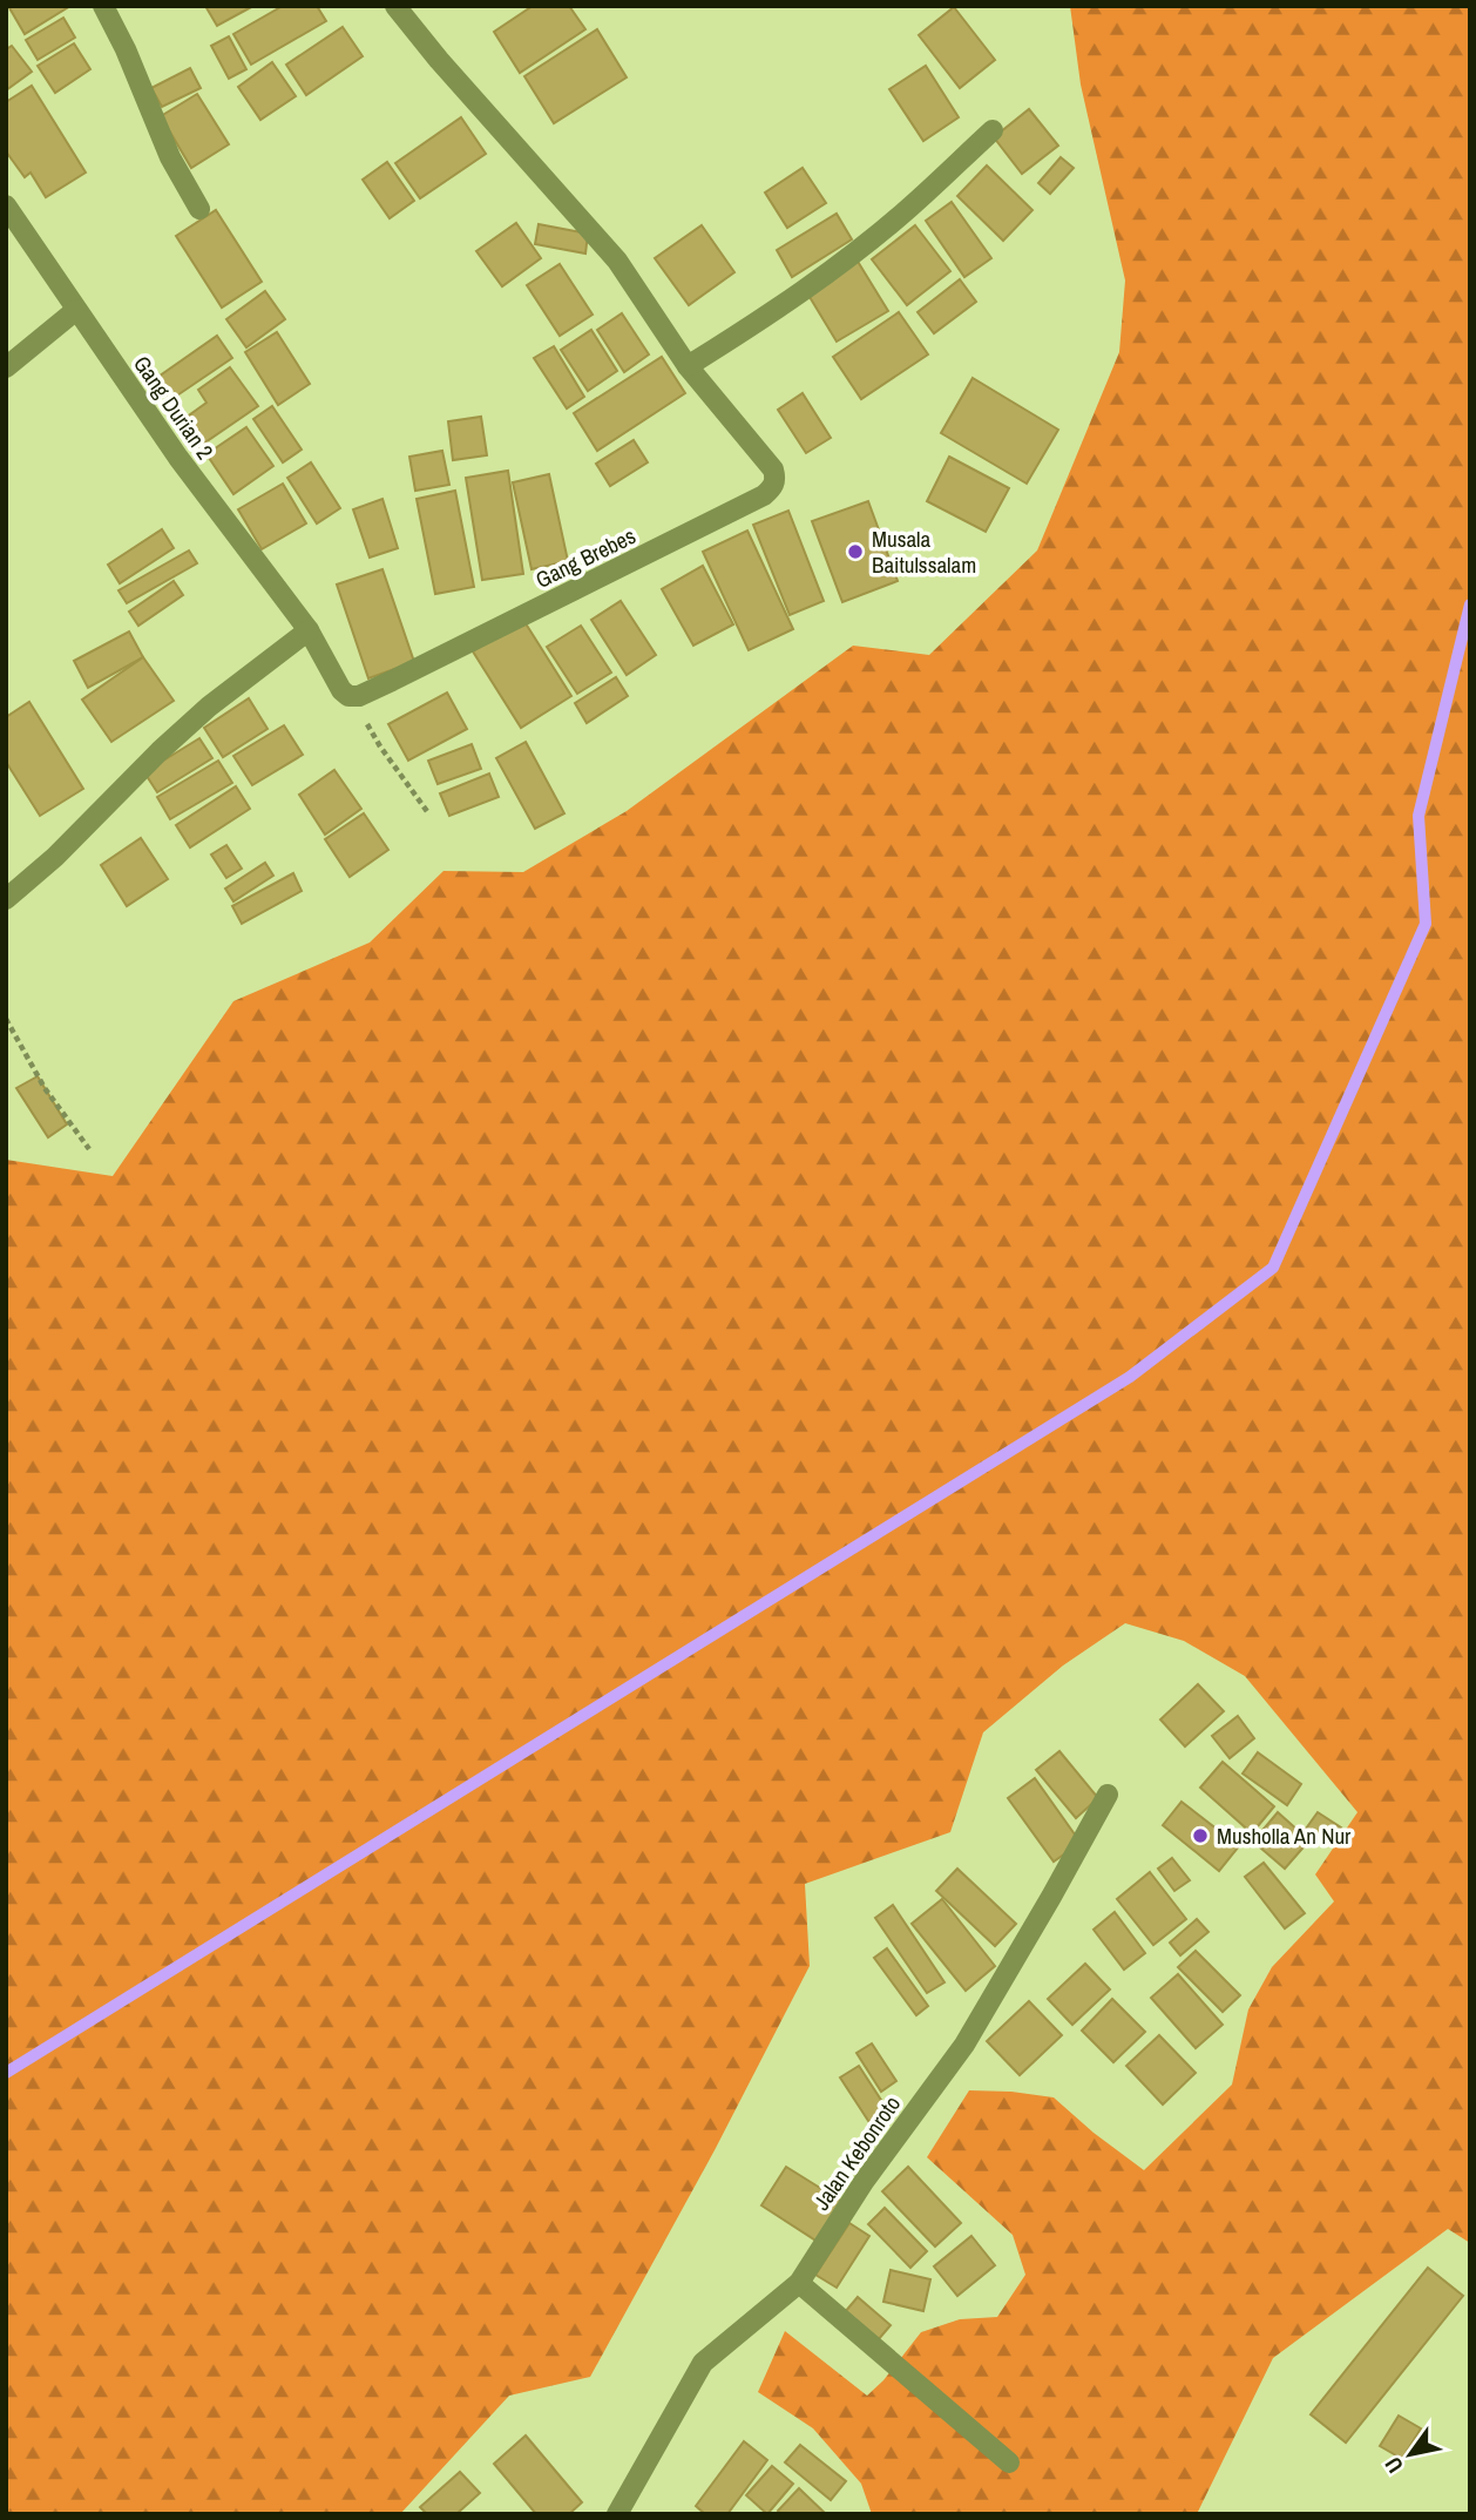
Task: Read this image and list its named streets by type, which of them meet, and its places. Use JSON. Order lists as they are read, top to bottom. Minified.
{"streets":{"street":["Gang Durian 2","Gang Brebes","Jalan Kebonroto"]},"places":["Musala Baitulssalam","Musholla An Nur"],"north":"bottom left"}
